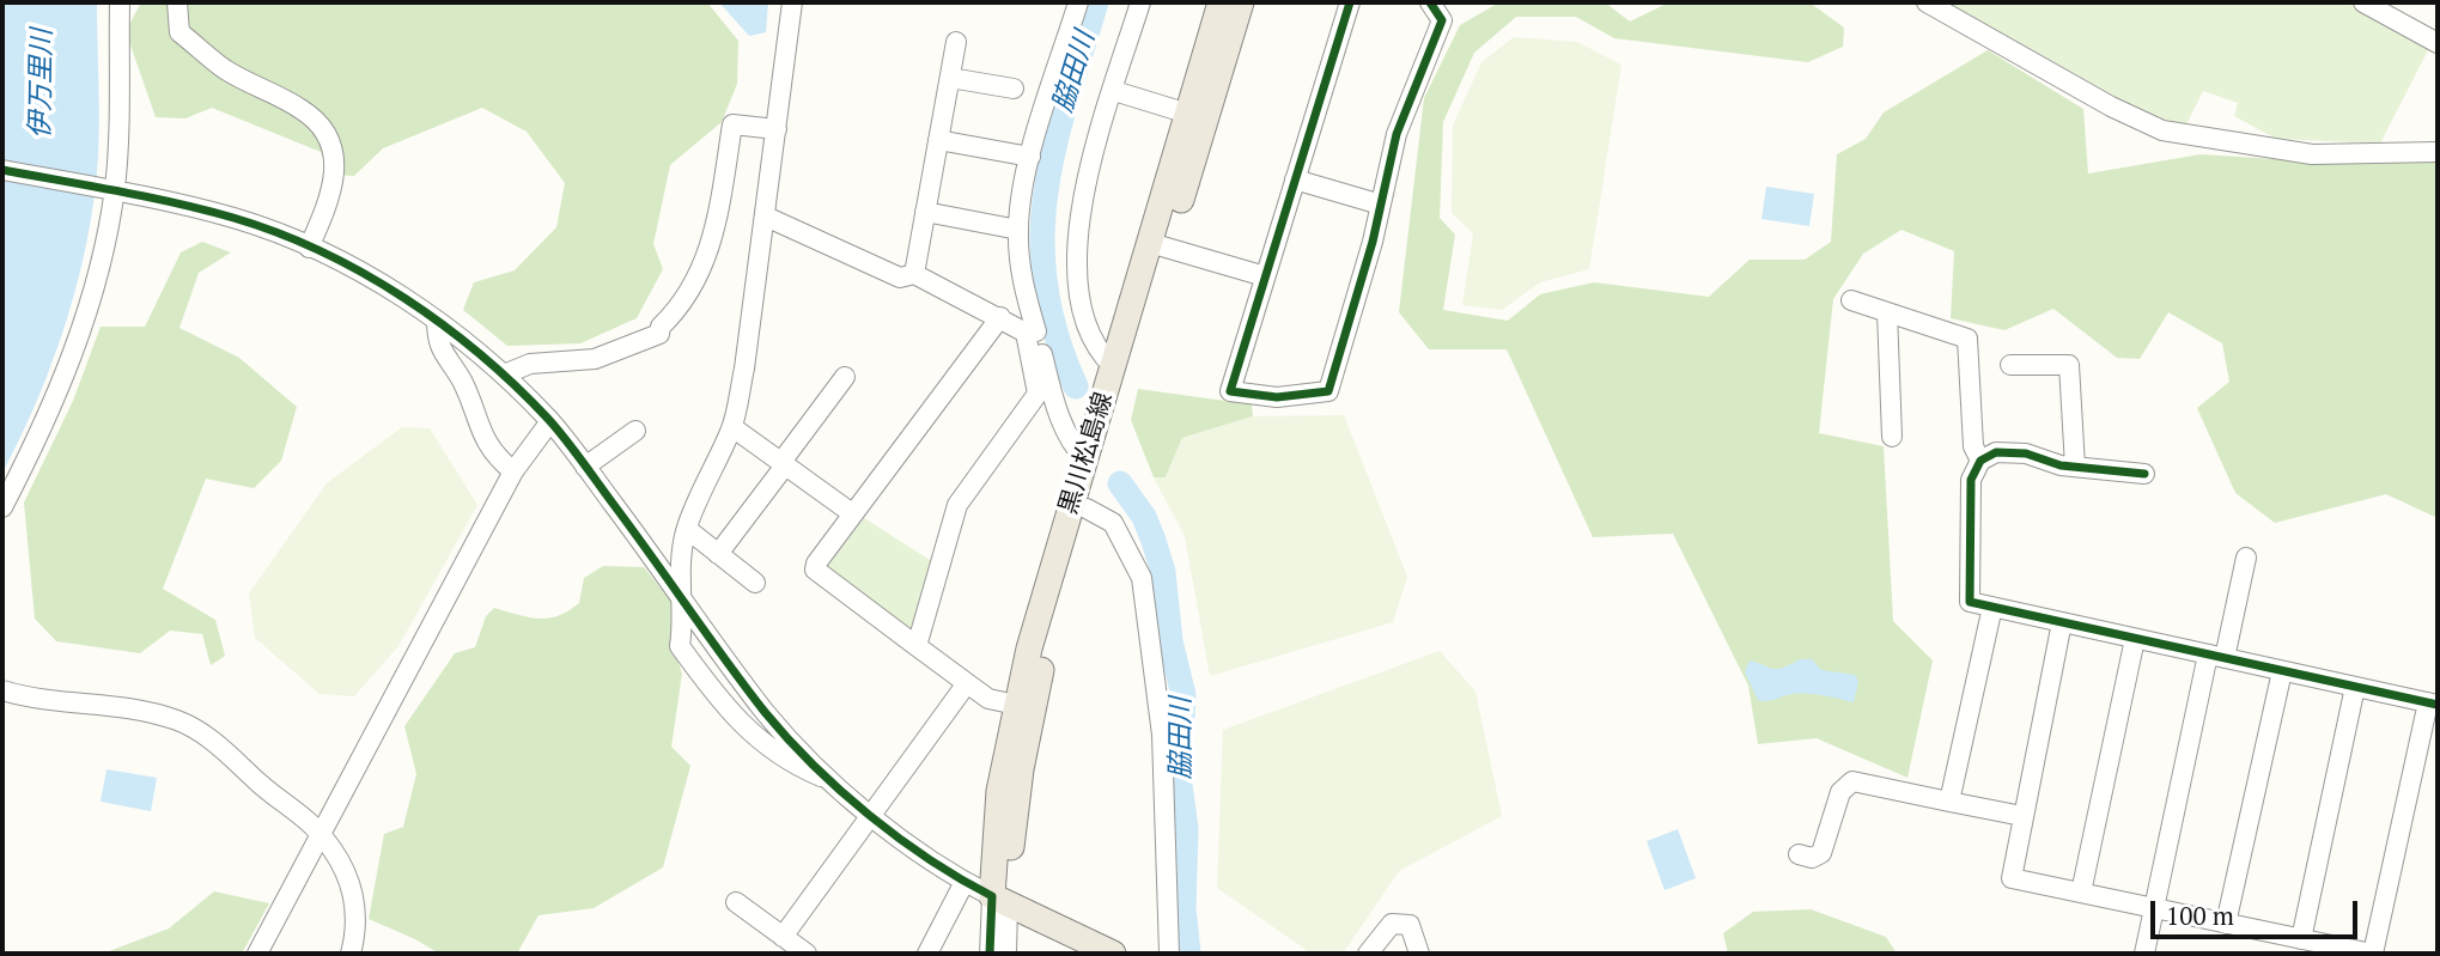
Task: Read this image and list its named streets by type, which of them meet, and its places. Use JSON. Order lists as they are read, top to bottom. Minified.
{"streets":{"main road":["黒川松島線"]},"water":["脇田川","伊万里川"],"scale_bar":"100 m"}
